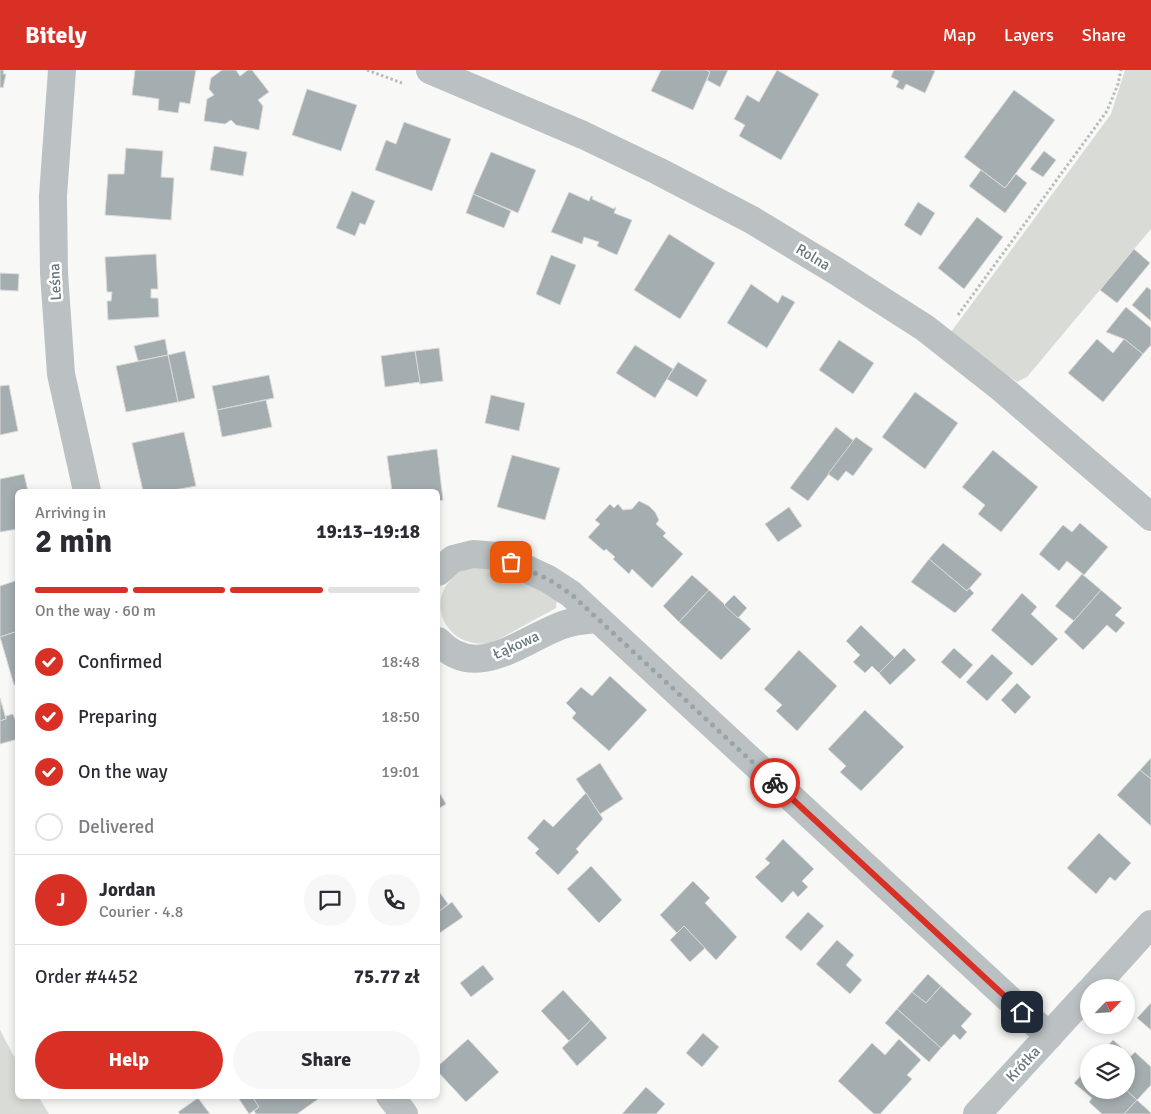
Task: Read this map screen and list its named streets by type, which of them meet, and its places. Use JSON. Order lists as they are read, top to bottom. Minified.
{"streets":{"street":["Rolna","Leśna","Łąkowa","Krótka"]},"north":"top right","page":{"header":"Bitely","nav":["Map","Layers","Share"],"heading":["2 min","Arriving in","19:13–19:18"],"panel":["Jordan","Courier · 4.8","Order #4452","75.77 zł"],"bar":"On the way · 60 m","list":[["Confirmed","18:48"],["Preparing","18:50"],["On the way","19:01"],"Delivered"],"round":"J","buttons":["Help","Share"]}}
